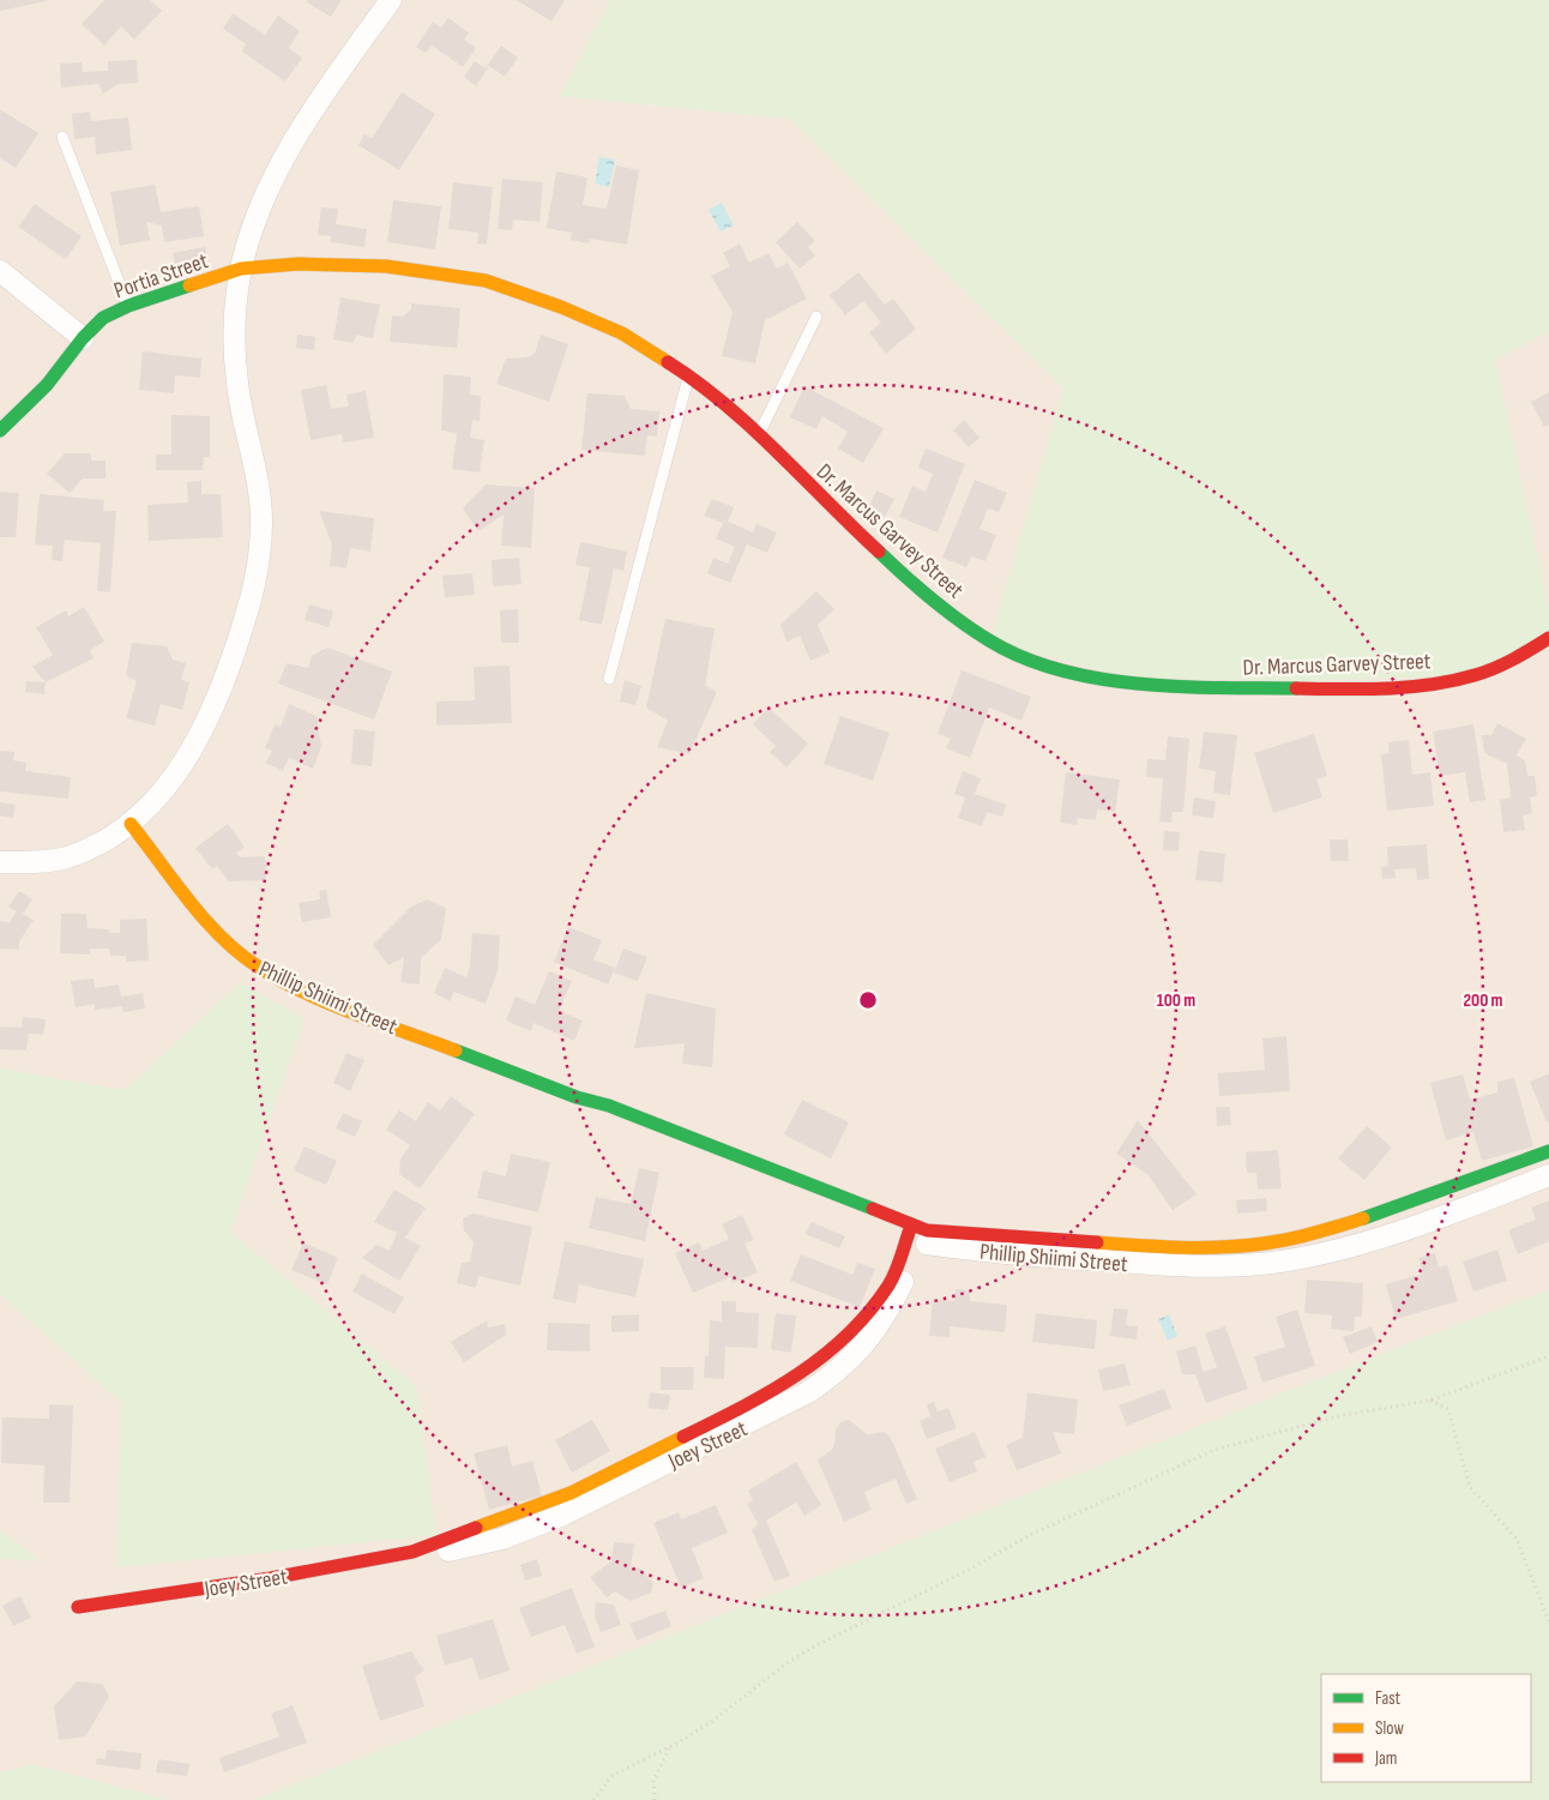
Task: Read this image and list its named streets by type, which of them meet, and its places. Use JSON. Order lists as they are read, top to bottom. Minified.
{"streets":{"street":["Portia Street","Dr. Marcus Garvey Street","Phillip Shiimi Street","Joey Street"]},"crossings":[["Portia Street","Dr. Marcus Garvey Street"],["Phillip Shiimi Street","Joey Street"]],"legend":["Fast","Slow","Jam"],"rings":["100 m","200 m"]}
